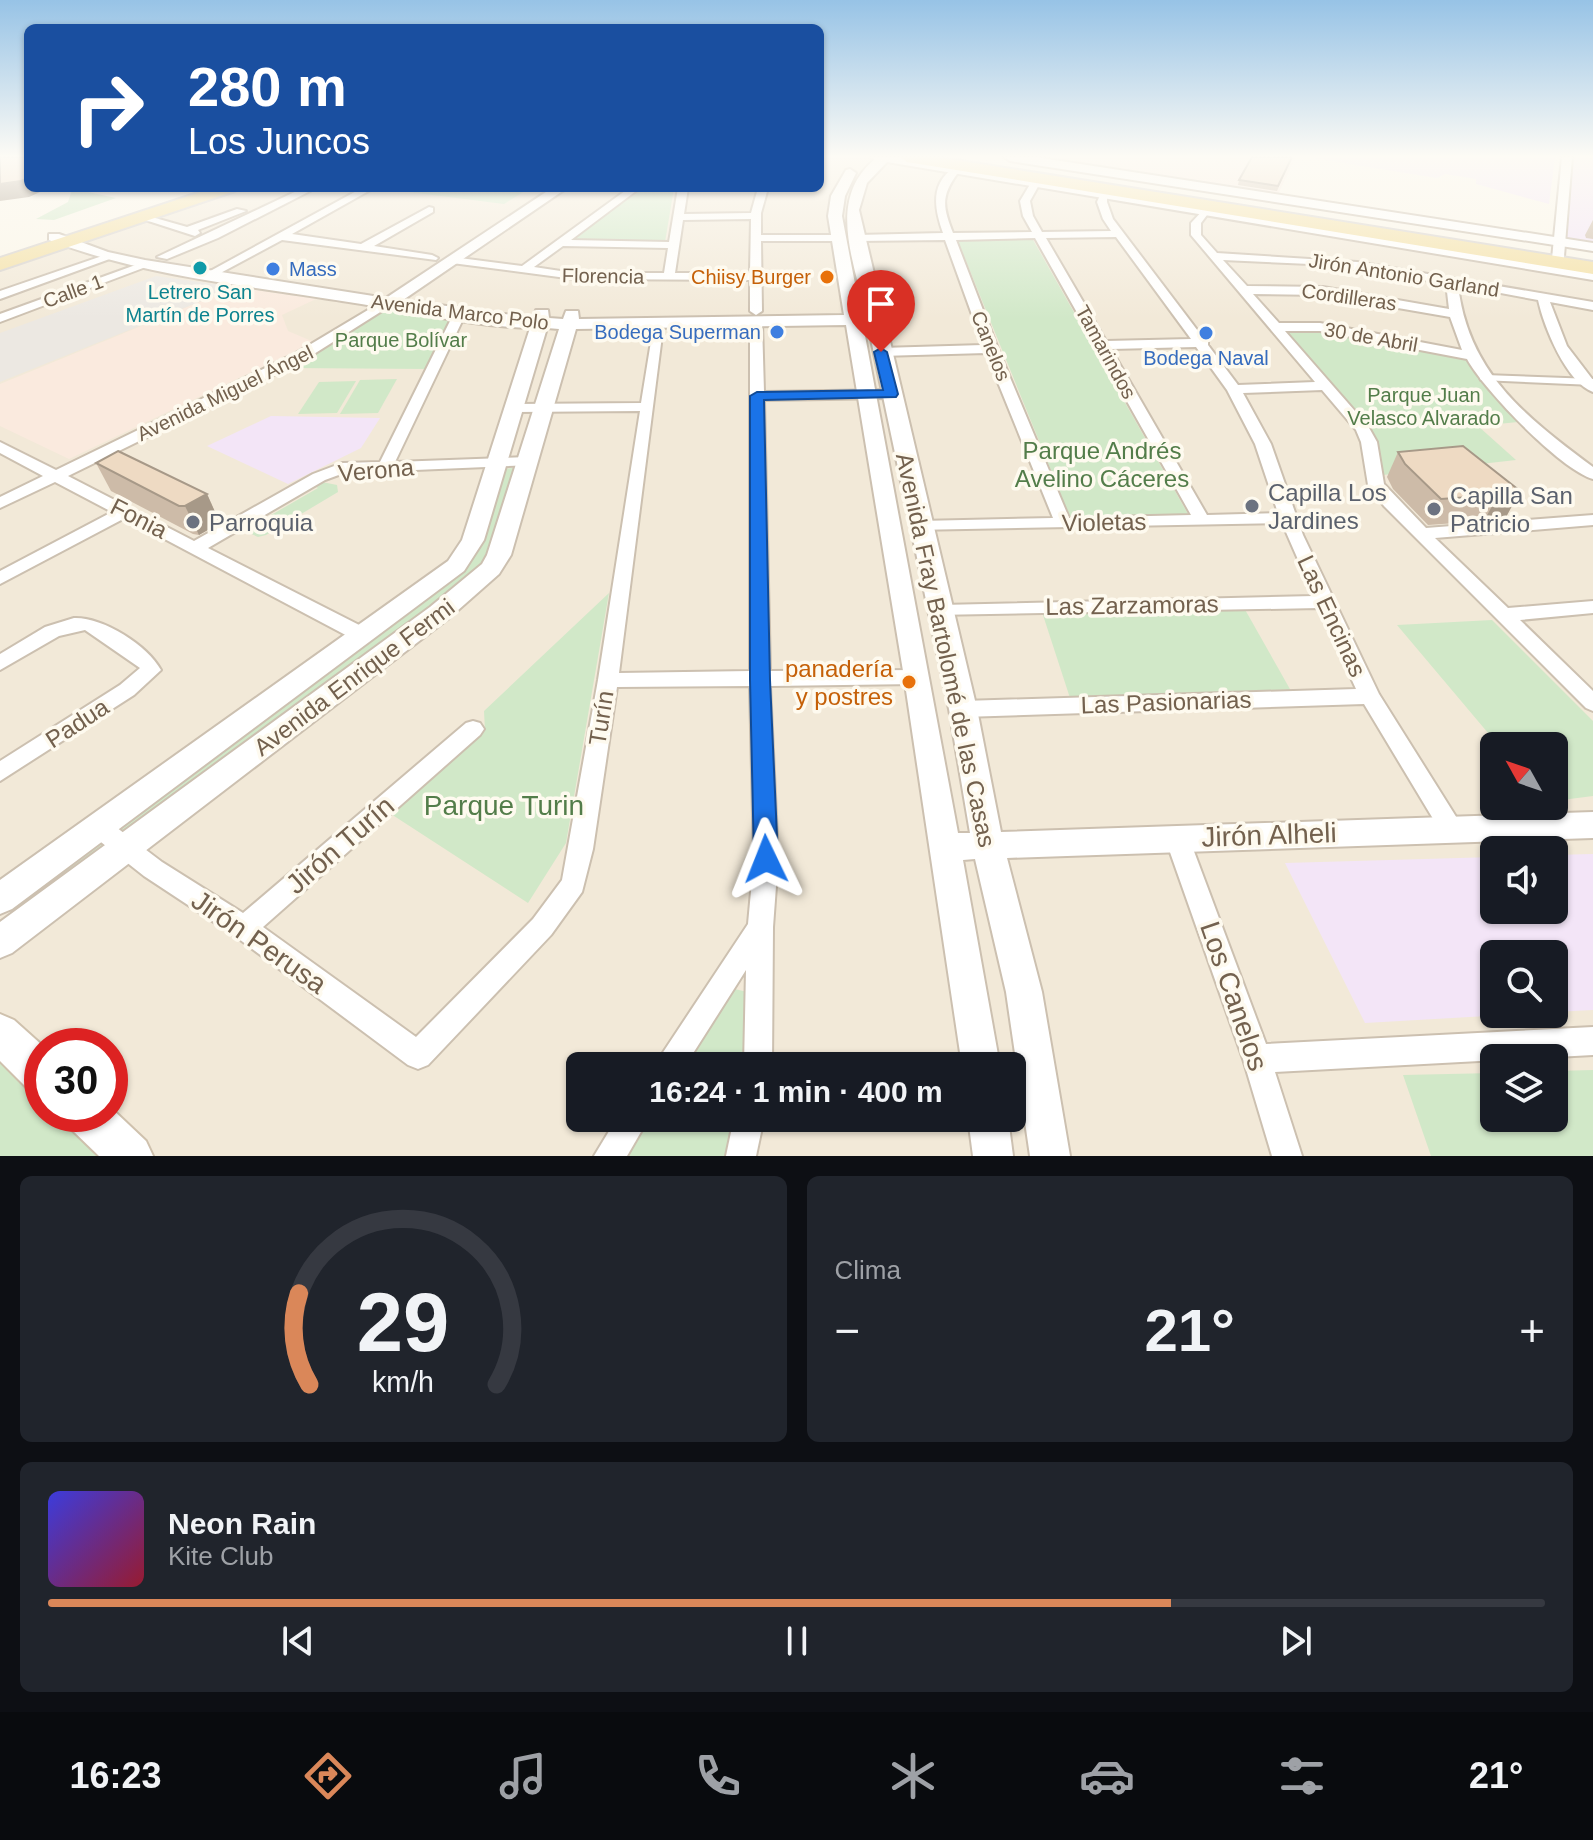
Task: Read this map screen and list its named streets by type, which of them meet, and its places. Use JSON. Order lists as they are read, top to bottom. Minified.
{"streets":{"street":["Jirón Antonio Garland","Florencia","Calle 1","Cordilleras","Avenida Marco Polo","30 de Abril","Canelos","Tamarindos","Avenida Miguel Ángel","Verona","Fonia","Violetas","Las Zarzamoras","Las Encinas","Avenida Fray Bartolomé de las Casas","Avenida Enrique Fermi","Las Pasionarias","Turín","Padua","Jirón Alheli","Jirón Turín","Jirón Perusa","Los Canelos"]},"crossings":[["Florencia","Avenida Miguel Ángel"],["Calle 1","Avenida Marco Polo"],["Avenida Marco Polo","Avenida Miguel Ángel"],["Avenida Marco Polo","Avenida Fray Bartolomé de las Casas"],["Avenida Marco Polo","Avenida Enrique Fermi"],["Avenida Marco Polo","Turín"],["Canelos","Violetas"],["Tamarindos","Violetas"],["Avenida Miguel Ángel","Fonia"],["Verona","Fonia"],["Verona","Avenida Enrique Fermi"],["Fonia","Avenida Enrique Fermi"],["Violetas","Las Encinas"],["Violetas","Avenida Fray Bartolomé de las Casas"],["Las Zarzamoras","Las Encinas"],["Las Zarzamoras","Avenida Fray Bartolomé de las Casas"],["Las Encinas","Las Pasionarias"],["Las Encinas","Jirón Alheli"],["Avenida Fray Bartolomé de las Casas","Las Pasionarias"],["Avenida Fray Bartolomé de las Casas","Jirón Alheli"],["Avenida Enrique Fermi","Jirón Perusa"],["Turín","Jirón Perusa"],["Jirón Alheli","Los Canelos"],["Jirón Turín","Jirón Perusa"]],"parks":["Parque Bolívar","Parque Juan Velasco Alvarado","Parque Andrés Avelino Cáceres","Parque Turin"],"places":["Letrero San Martín de Porres","Mass","Chiisy Burger","Bodega Superman","Bodega Naval","Capilla Los Jardines","Capilla San Patricio","Parroquia","panadería y postres"],"north":"top left","page":{"turn":["280 m","Los Juncos"],"limit":"30","trip":"16:24 · 1 min · 400 m","tile":"Clima","heat":["−","21°","+"],"song":["Neon Rain","Kite Club"],"tabs":["16:23","21°"],"gauge":["29","km/h"]}}
